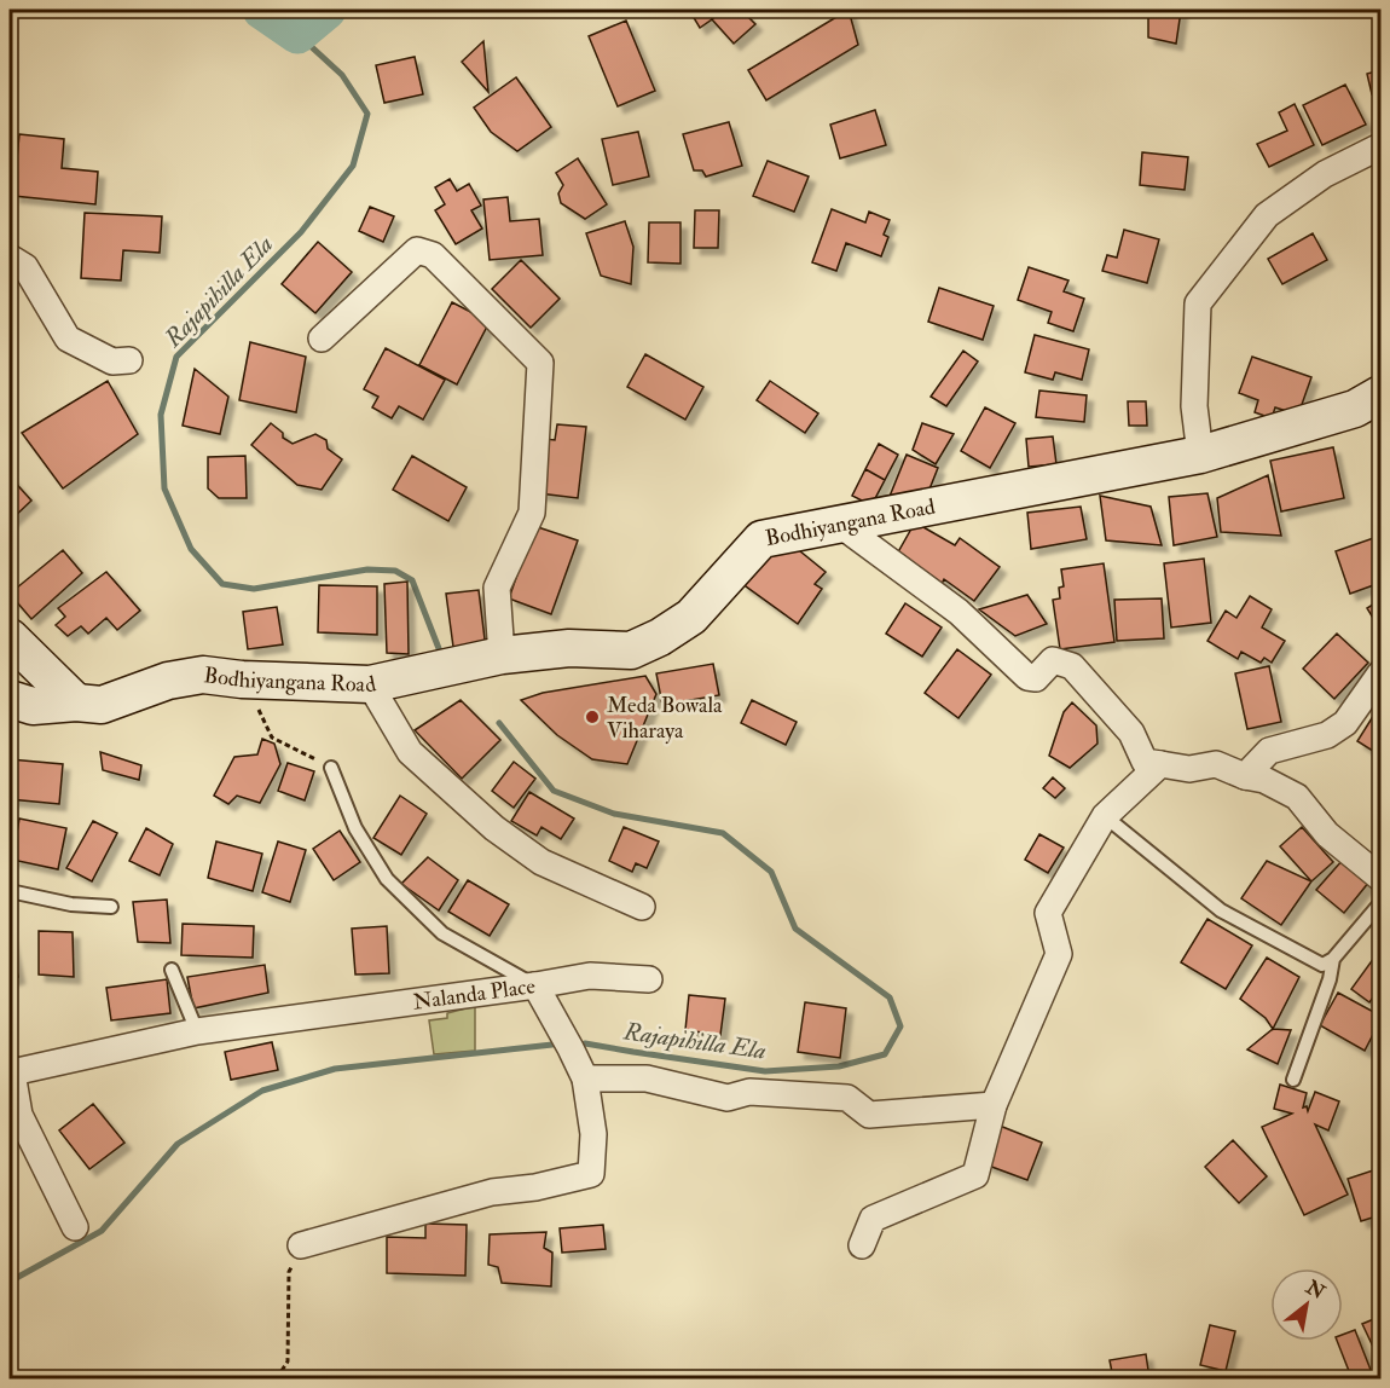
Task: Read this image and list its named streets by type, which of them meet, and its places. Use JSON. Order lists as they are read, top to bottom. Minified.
{"streets":{"street":["Bodhiyangana Road","Nalanda Place"]},"water":["Rajapihilla Ela"],"places":["Meda Bowala Viharaya"],"north":"top right"}
